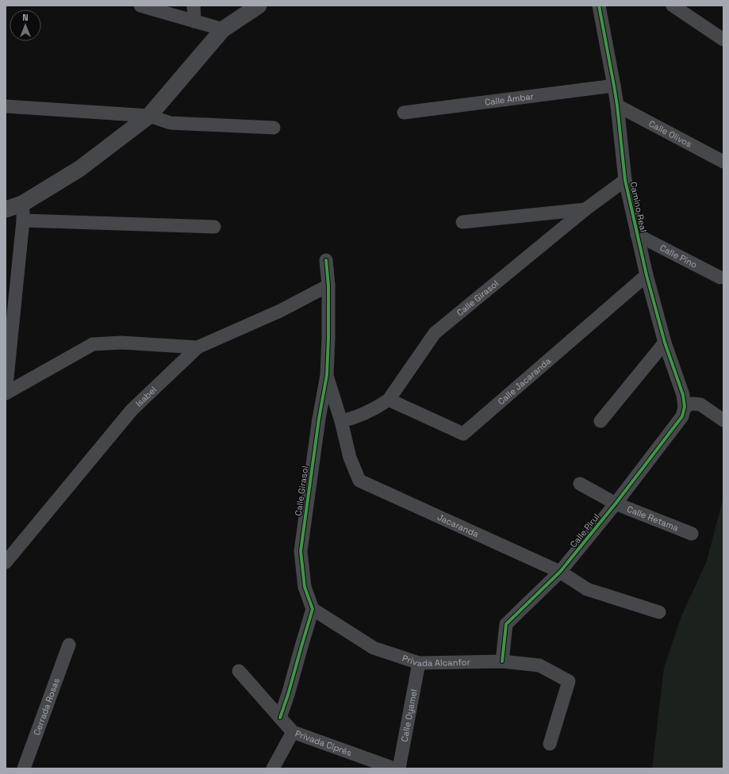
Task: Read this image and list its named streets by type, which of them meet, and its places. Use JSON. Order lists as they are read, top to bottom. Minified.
{"streets":{"street":["Calle Ámbar","Calle Olivos","Camino Real","Calle Pino","Calle Girasol","Calle Jacaranda","Isabel","Calle Retama","Jacaranda","Calle Pirul","Privada Alcanfor","Cerrada Rosas","Calle Oyamel","Privada Ciprés"]},"crossings":[["Calle Ámbar","Camino Real"],["Calle Olivos","Camino Real"],["Camino Real","Calle Pino"],["Camino Real","Calle Girasol"],["Camino Real","Calle Jacaranda"],["Camino Real","Calle Pirul"],["Calle Girasol","Calle Jacaranda"],["Calle Girasol","Isabel"],["Calle Girasol","Jacaranda"],["Calle Girasol","Privada Alcanfor"],["Calle Retama","Calle Pirul"],["Jacaranda","Calle Pirul"],["Calle Pirul","Privada Alcanfor"],["Privada Alcanfor","Calle Oyamel"]],"north":"top"}
